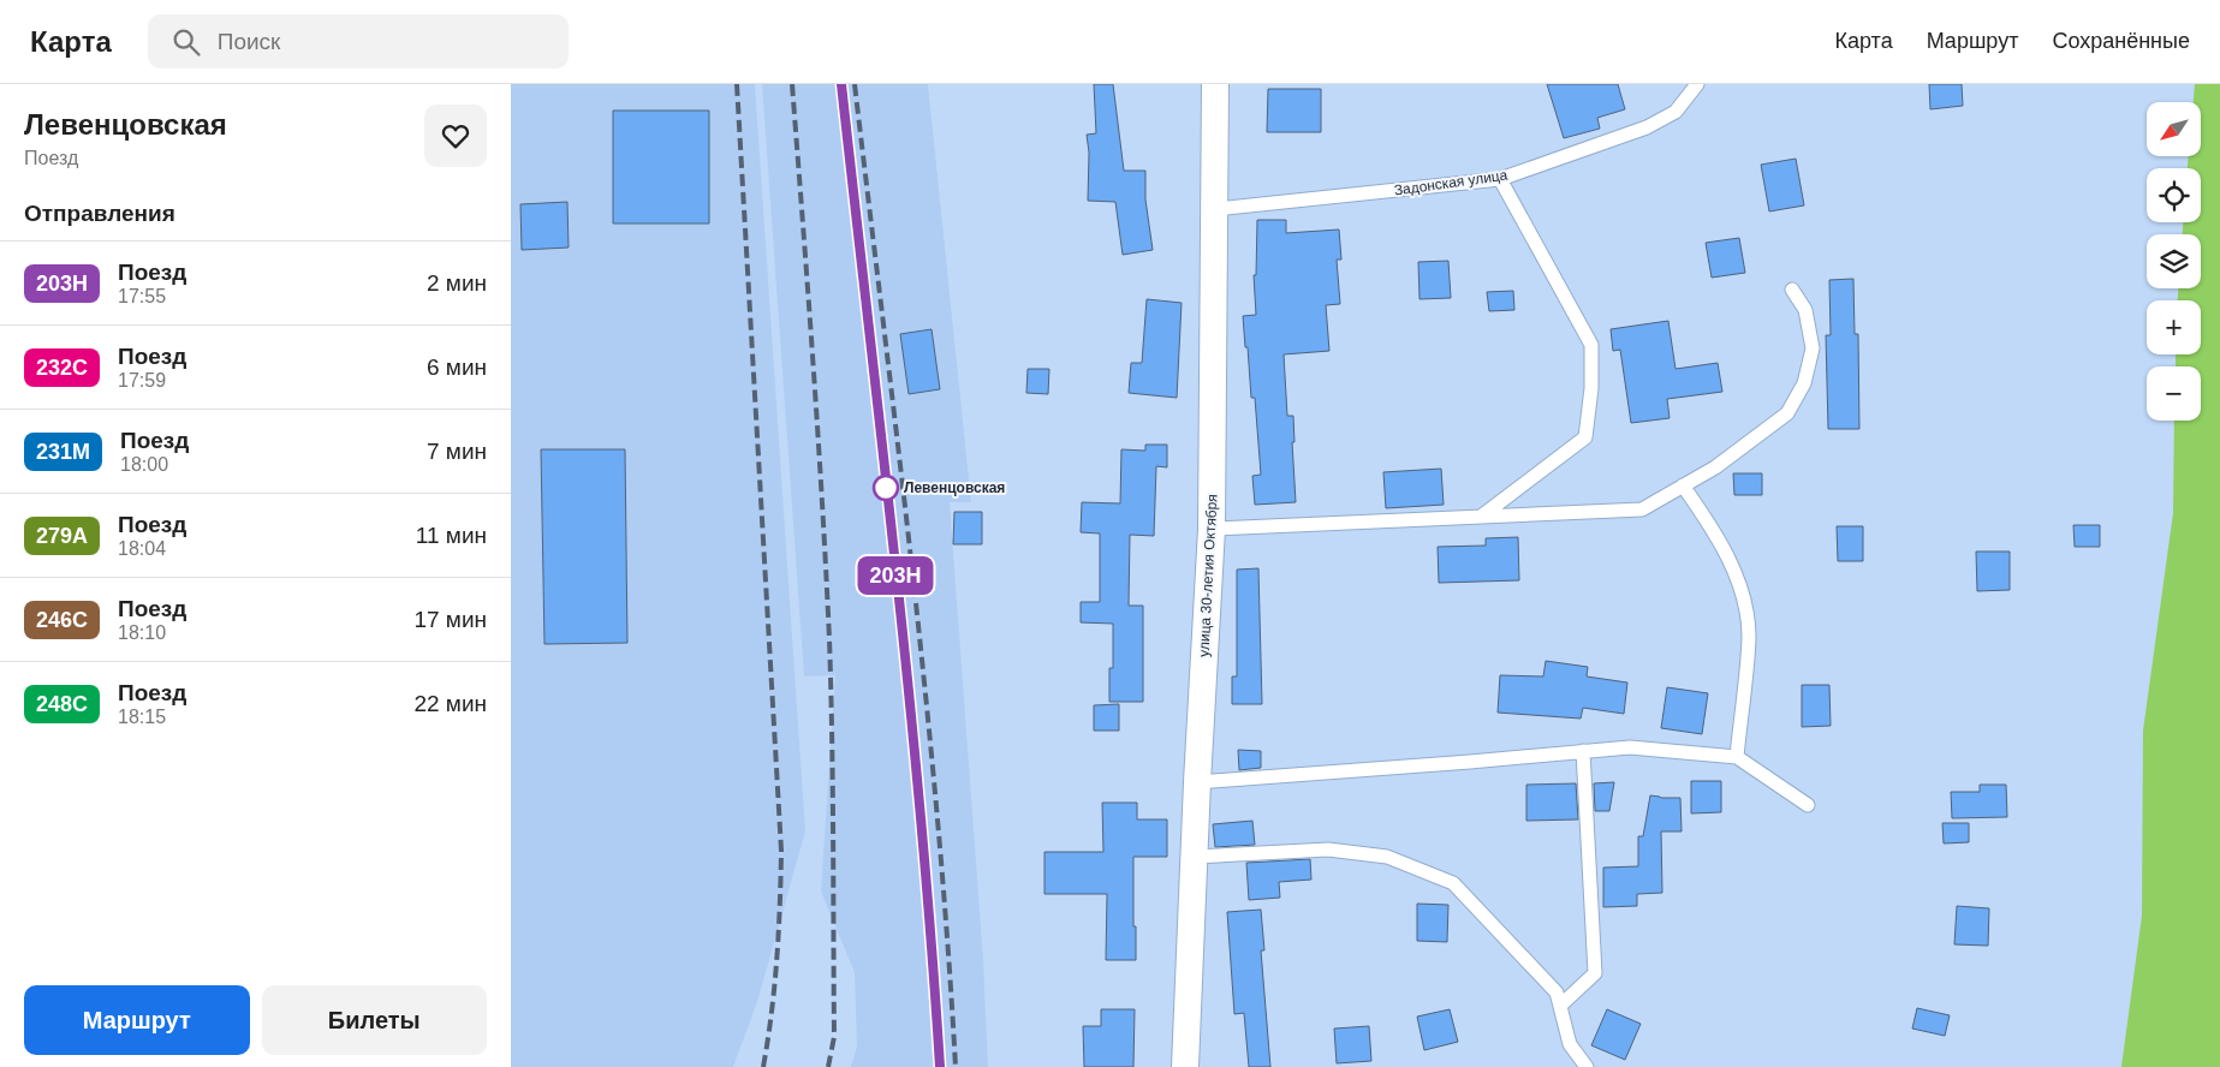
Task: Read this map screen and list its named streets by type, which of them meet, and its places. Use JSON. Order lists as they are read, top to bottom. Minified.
{"streets":{"street":["улица 30-летия Октября"],"lane":["Задонская улица"]},"crossings":[["Задонская улица","улица 30-летия Октября"]],"places":["Левенцовская"],"north":"bottom left","page":{"header":"Карта","search":"Поиск","nav":["Карта","Маршрут","Сохранённые"],"heading":[["Левенцовская","Поезд"],"Отправления"],"on_map":"203Н","map_buttons":["+","−"],"list":[{"mark":"203Н","name":"Поезд","note":"17:55","value":"2 мин"},{"mark":"232C","name":"Поезд","note":"17:59","value":"6 мин"},{"mark":"231М","name":"Поезд","note":"18:00","value":"7 мин"},{"mark":"279А","name":"Поезд","note":"18:04","value":"11 мин"},{"mark":"246С","name":"Поезд","note":"18:10","value":"17 мин"},{"mark":"248С","name":"Поезд","note":"18:15","value":"22 мин"}],"buttons":["Маршрут","Билеты"]}}
